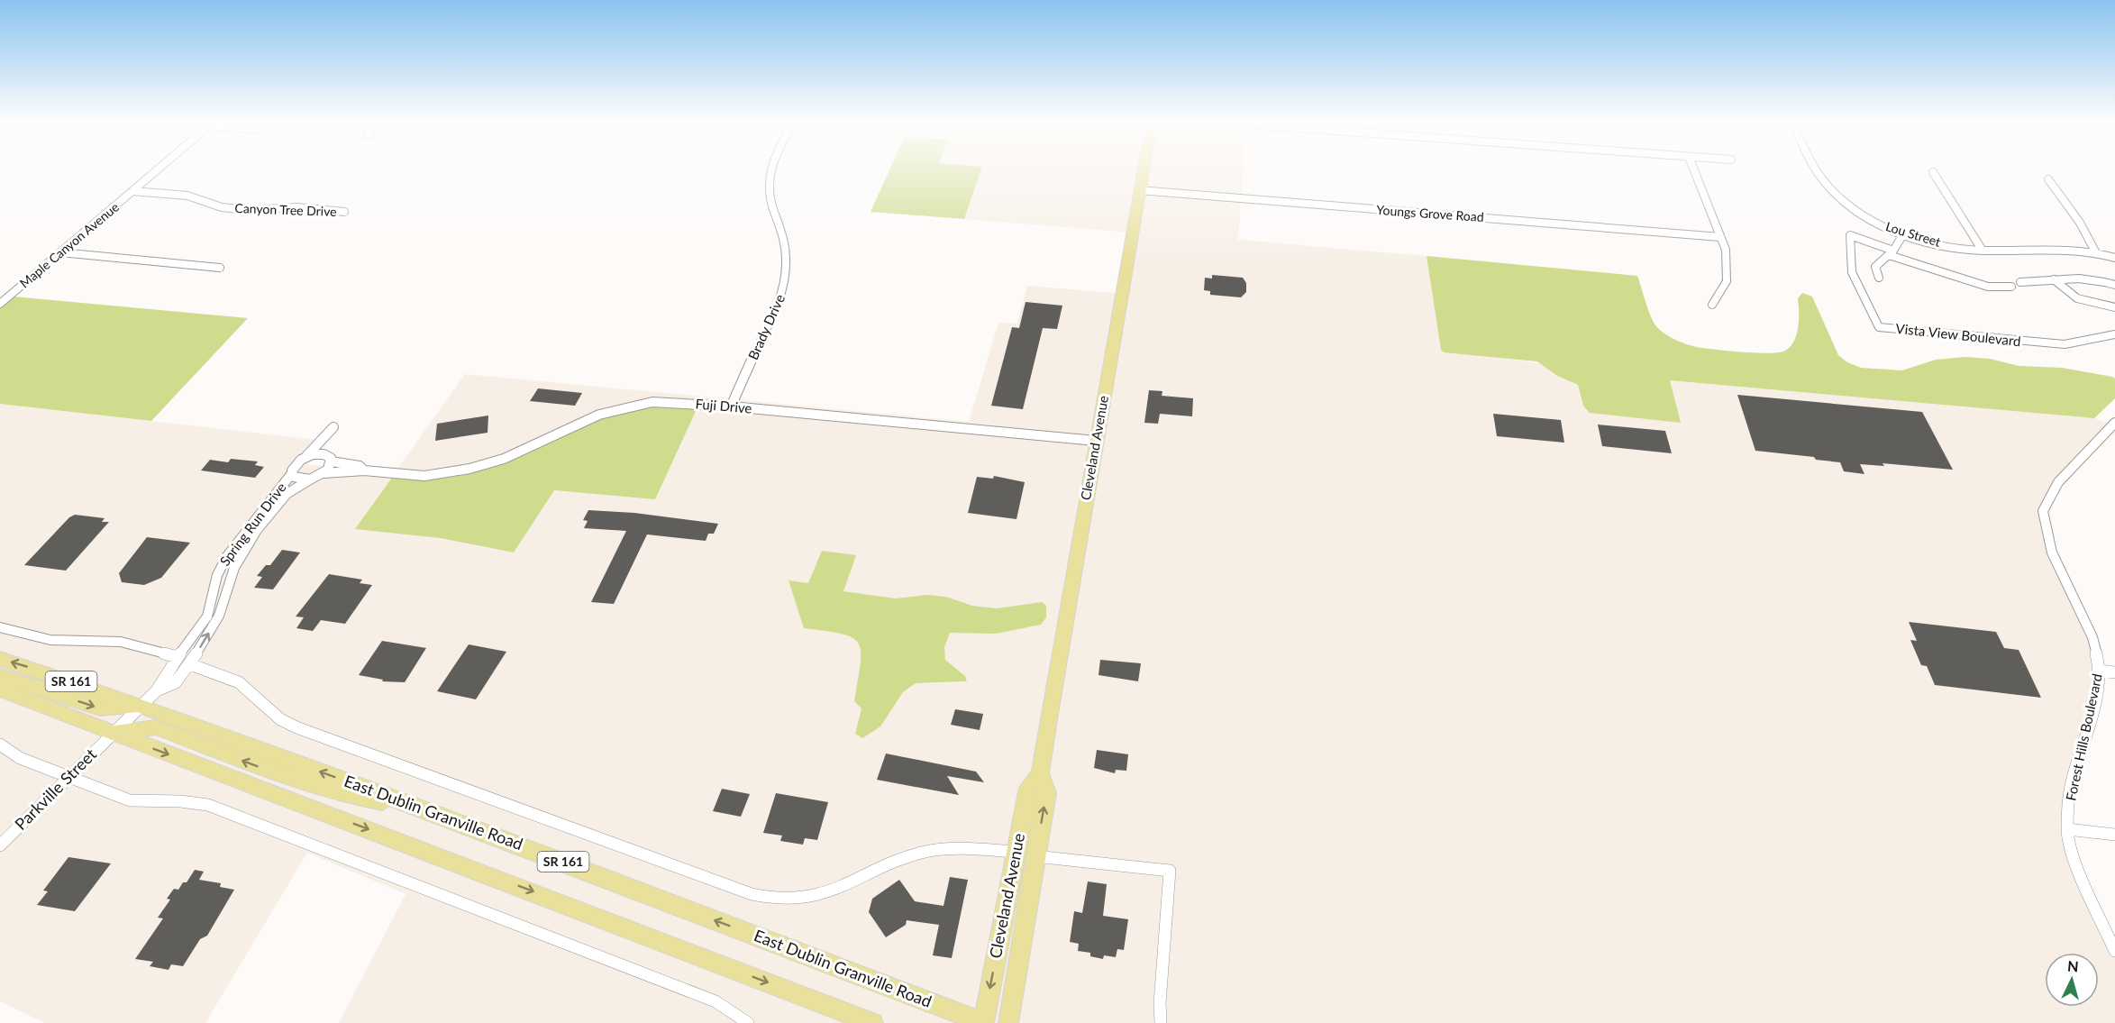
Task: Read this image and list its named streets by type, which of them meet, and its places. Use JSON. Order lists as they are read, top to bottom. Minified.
{"streets":{"main road":["Cleveland Avenue","SR 161","East Dublin Granville Road"],"street":["Canyon Tree Drive","Youngs Grove Road","Lou Street","Maple Canyon Avenue","Brady Drive","Vista View Boulevard","Fuji Drive","Spring Run Drive","Forest Hills Boulevard","Parkville Street"]},"crossings":[["Canyon Tree Drive","Maple Canyon Avenue"],["Youngs Grove Road","Cleveland Avenue"],["Brady Drive","Fuji Drive"],["Fuji Drive","Cleveland Avenue"],["Fuji Drive","Spring Run Drive"],["Cleveland Avenue","East Dublin Granville Road"],["Spring Run Drive","SR 161"],["Spring Run Drive","Parkville Street"],["Spring Run Drive","East Dublin Granville Road"],["SR 161","Parkville Street"]],"north":"top"}
